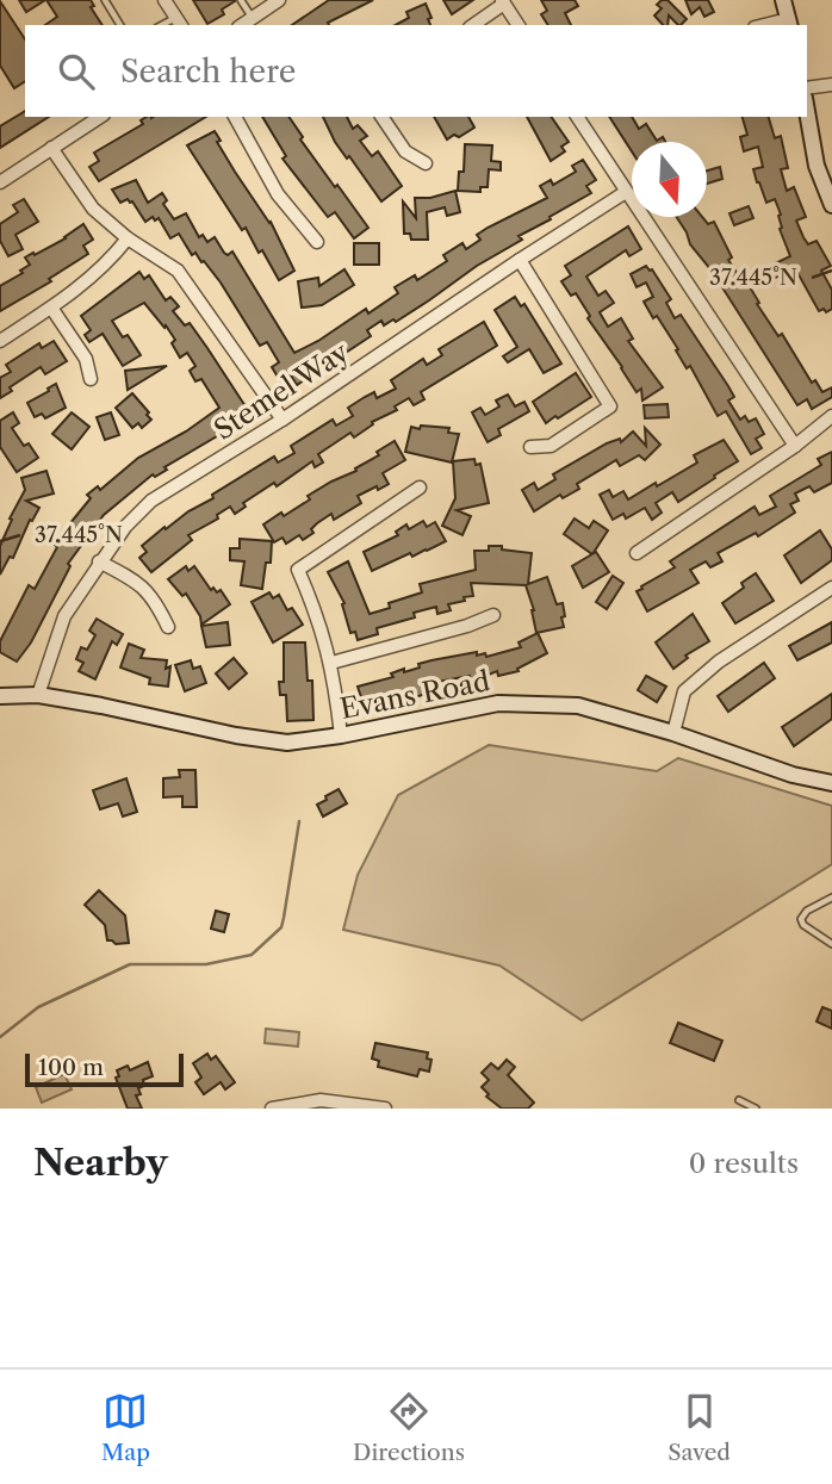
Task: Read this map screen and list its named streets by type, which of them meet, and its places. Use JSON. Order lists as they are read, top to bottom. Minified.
{"streets":{"street":["Stemel Way","Evans Road"]},"crossings":[["Stemel Way","Evans Road"]],"scale_bar":"100 m","north":"bottom","page":{"search":"Search here","scale":"100 m","heading":["Nearby","0 results"],"nav":["Map","Directions","Saved"]},"coordinates":["37.445°N"]}
